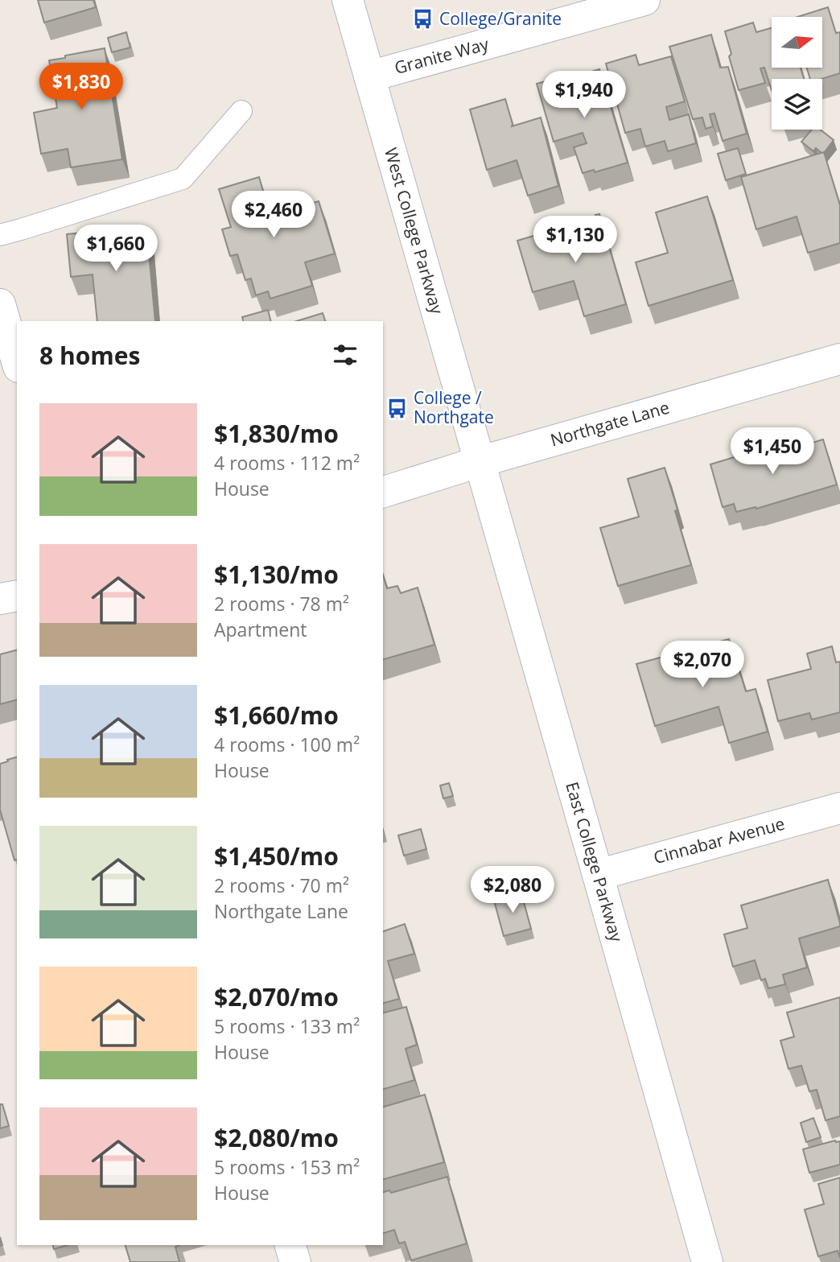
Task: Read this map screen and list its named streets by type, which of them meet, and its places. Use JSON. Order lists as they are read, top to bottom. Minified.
{"streets":{"main road":["Granite Way","West College Parkway","Northgate Lane","Cinnabar Avenue","East College Parkway"]},"crossings":[["Granite Way","West College Parkway"],["West College Parkway","Northgate Lane"],["West College Parkway","East College Parkway"],["Northgate Lane","East College Parkway"],["Cinnabar Avenue","East College Parkway"]],"places":{"bus stop":["College/Granite","College / Northgate"]},"north":"right","page":{"price":["$1,830","$1,940","$2,460","$1,130","$1,660","$1,450","$2,070","$2,080"],"heading":"8 homes","list":[{"name":"$1,830/mo","note":"4 rooms · 112 m² · House"},{"name":"$1,130/mo","note":"2 rooms · 78 m² · Apartment"},{"name":"$1,660/mo","note":"4 rooms · 100 m² · House"},{"name":"$1,450/mo","note":"2 rooms · 70 m² · Northgate Lane"},{"name":"$2,070/mo","note":"5 rooms · 133 m² · House"},{"name":"$2,080/mo","note":"5 rooms · 153 m² · House"}]}}
